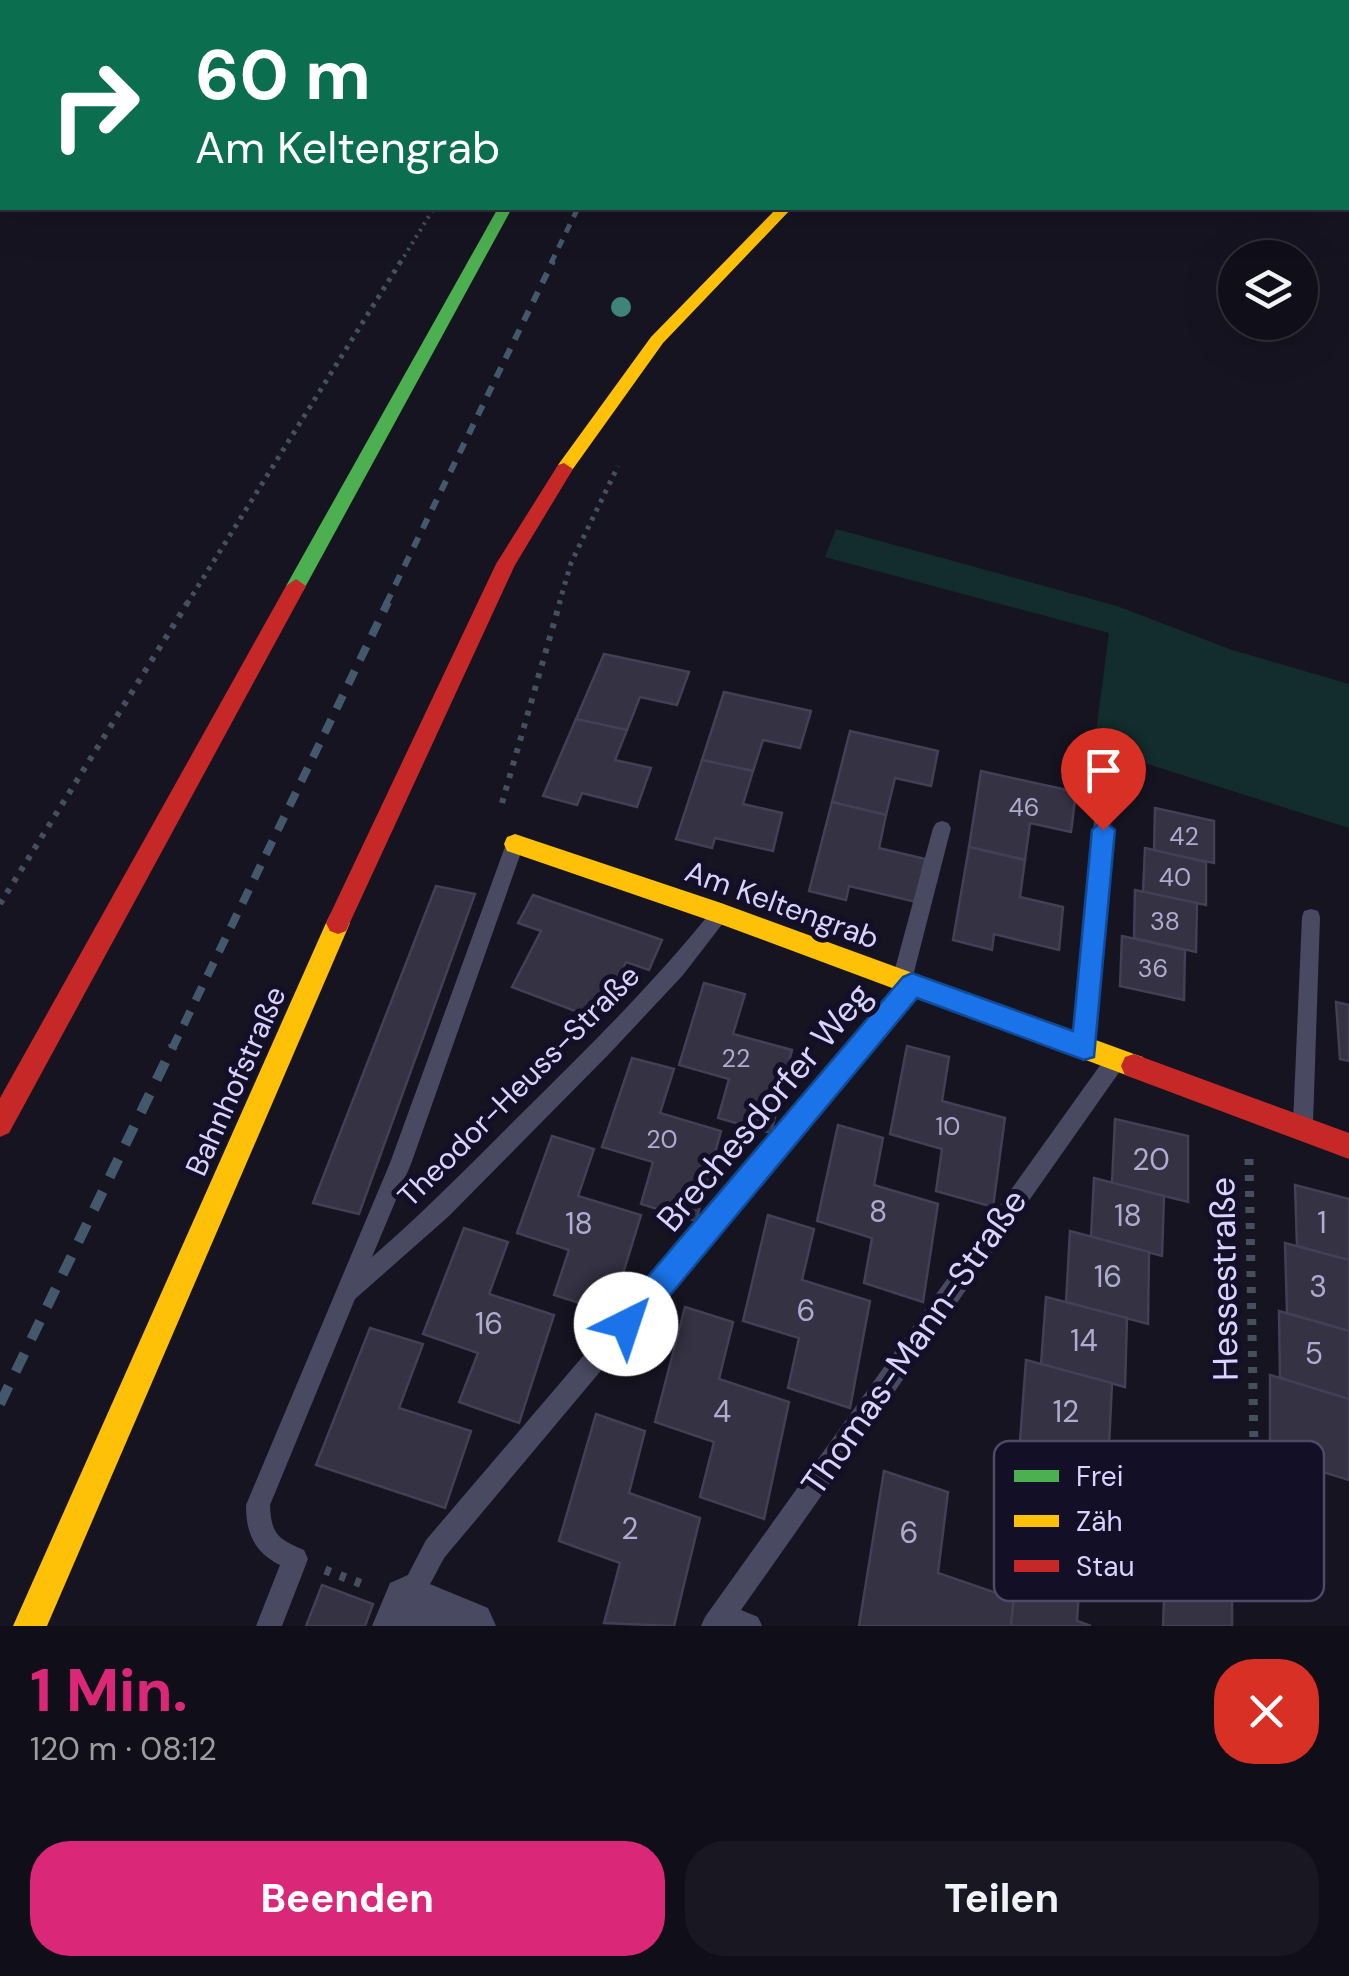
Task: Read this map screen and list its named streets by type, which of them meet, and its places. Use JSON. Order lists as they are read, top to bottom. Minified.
{"streets":{"street":["Am Keltengrab","Bahnhofstraße"],"lane":["Theodor-Heuss-Straße","Brechesdorfer Weg","Thomas-Mann-Straße"],"path":["Hessestraße"]},"crossings":[["Am Keltengrab","Theodor-Heuss-Straße"],["Am Keltengrab","Brechesdorfer Weg"],["Am Keltengrab","Hessestraße"],["Am Keltengrab","Thomas-Mann-Straße"]],"house_numbers":["46","42","40","38","36","22","10","20","20","8","18","1","18","16","3","6","16","14","5","4","12","2","6"],"legend":["Frei","Zäh","Stau"],"page":{"turn":["60 m","Am Keltengrab"],"heading":["1 Min.","120 m · 08:12"],"buttons":["Beenden","Teilen"]}}
